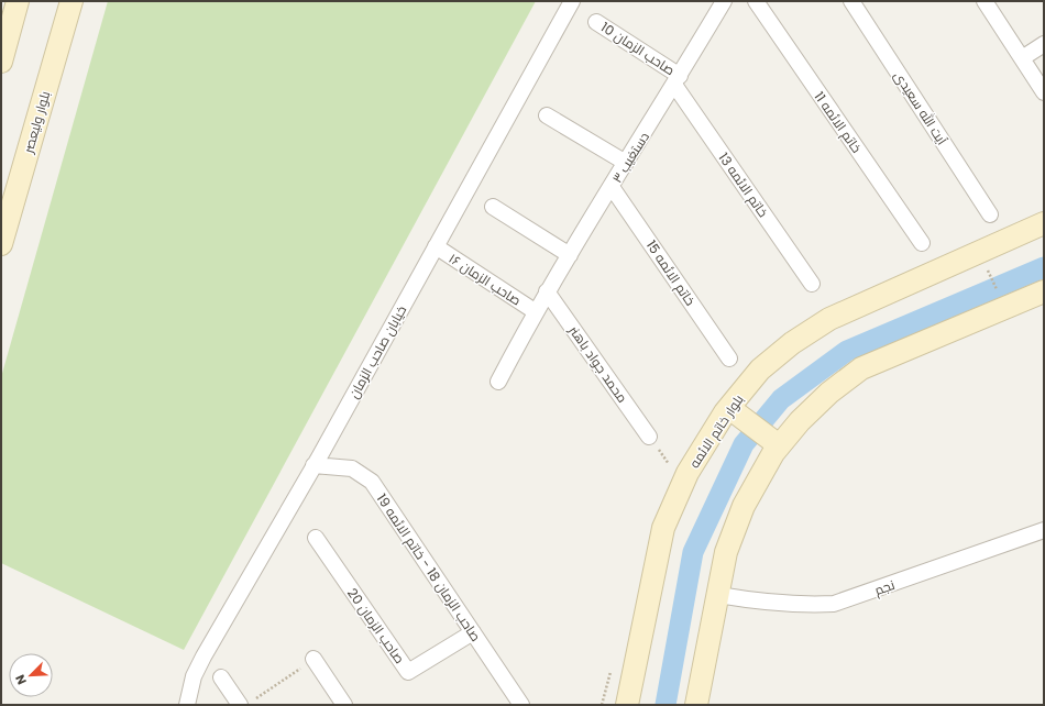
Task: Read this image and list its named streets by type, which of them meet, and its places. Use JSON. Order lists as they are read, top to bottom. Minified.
{"streets":{"main road":["بلوار ولیعصر","بلوار خاتم الائمه"],"street":["صاحب الزمان 10","آیت الله سعیدی","خاتم الائمه 11","دستغیب ۳","خاتم الائمه 13","خاتم الائمه 15","صاحب الزمان ۱۶","خیابان صاحب الزمان","محمد جواد باهنر","صاحب الزمان 18 - خاتم الائمه 19","نجم","صاحب الزمان 20"]},"crossings":[["صاحب الزمان 10","دستغیب ۳"],["صاحب الزمان 10","خاتم الائمه 13"],["دستغیب ۳","خاتم الائمه 13"],["دستغیب ۳","خاتم الائمه 15"],["دستغیب ۳","صاحب الزمان ۱۶"],["دستغیب ۳","محمد جواد باهنر"],["صاحب الزمان ۱۶","خیابان صاحب الزمان"],["خیابان صاحب الزمان","صاحب الزمان 18 - خاتم الائمه 19"],["صاحب الزمان 18 - خاتم الائمه 19","صاحب الزمان 20"]],"north":"bottom left"}
